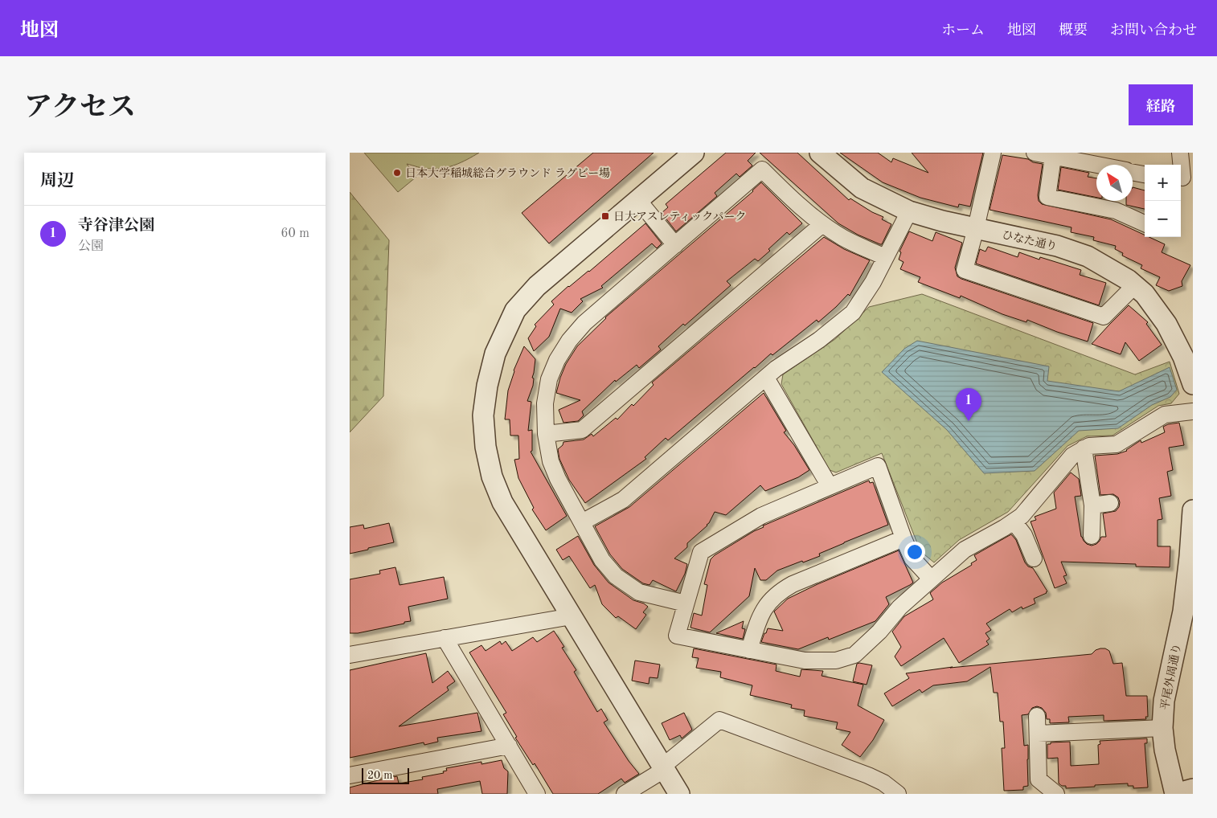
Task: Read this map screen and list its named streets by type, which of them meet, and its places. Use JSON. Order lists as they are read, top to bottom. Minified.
{"streets":{"street":["ひなた通り","平尾外周通り"]},"places":{"other":["日本大学稲城総合グラウンド ラグビー場"],"transit":["日大アスレティックパーク"]},"scale_bar":"20 m","north":"top left","page":{"header":"地図","nav":["ホーム","地図","概要","お問い合わせ"],"title":"アクセス","buttons":"経路","heading":"周辺","map_buttons":["+","−"],"list":[{"mark":"1","name":"寺谷津公園","note":"公園","value":"60 m"}],"pins":"1","scale":"20 m"}}
